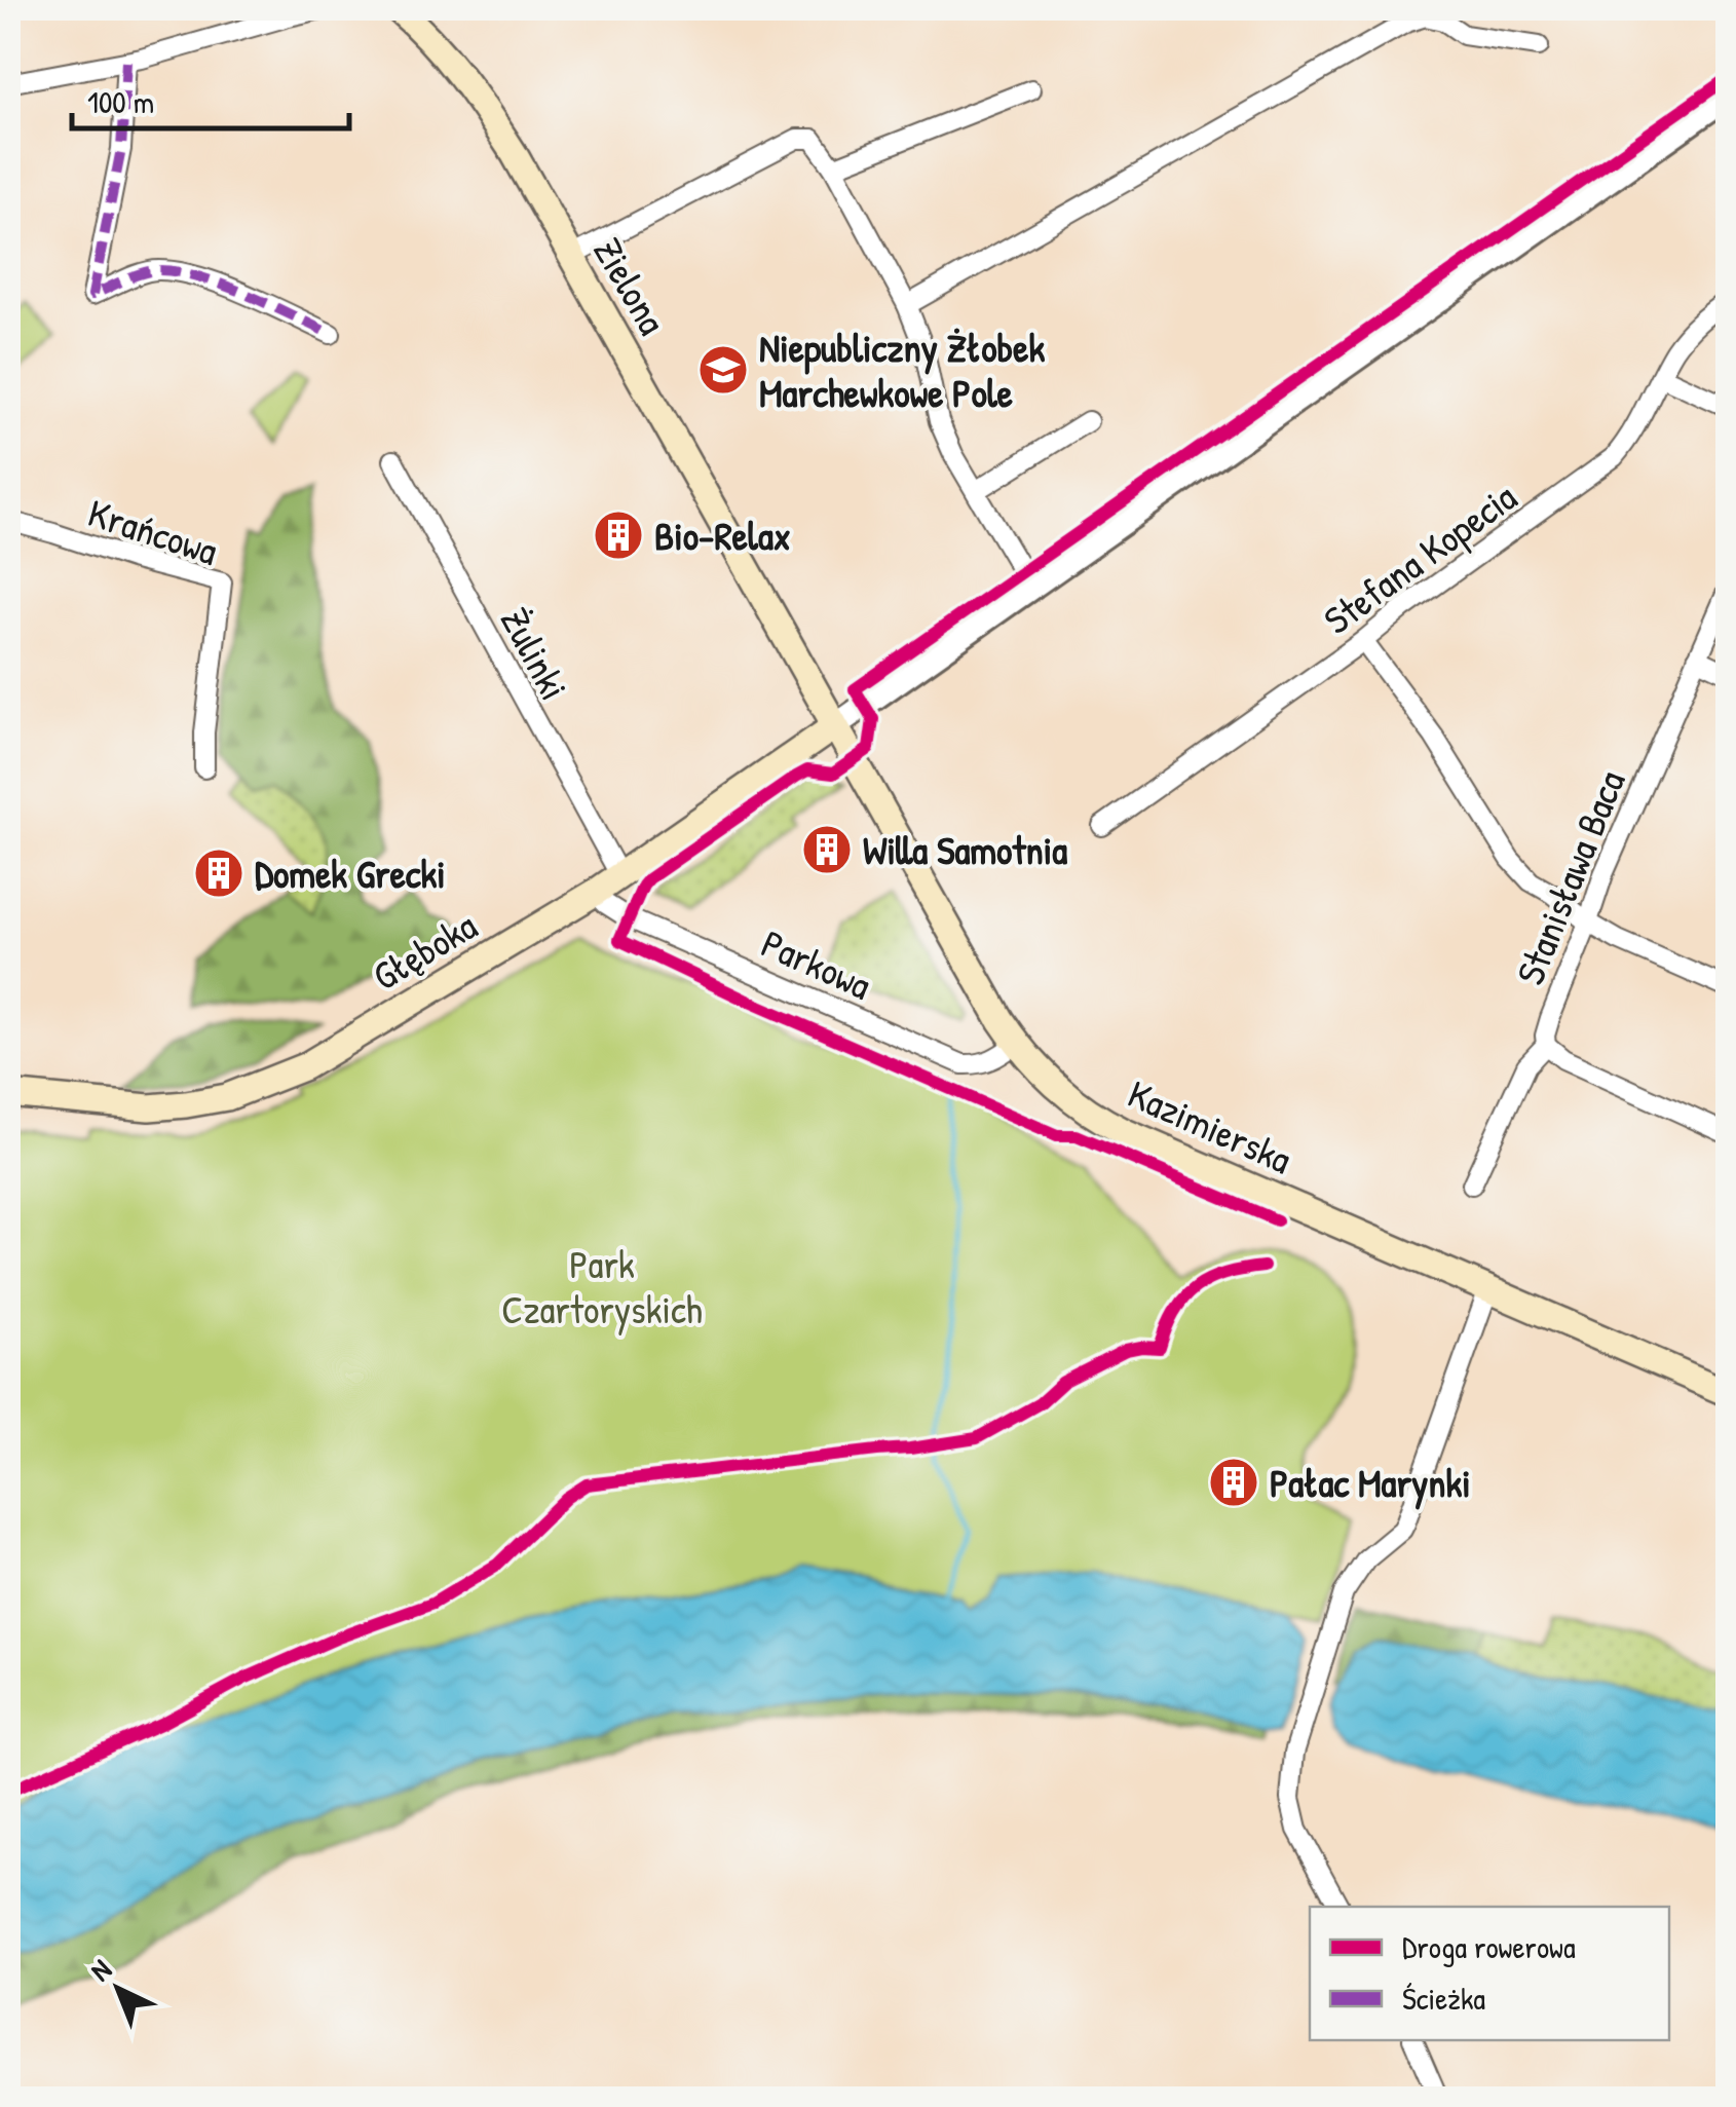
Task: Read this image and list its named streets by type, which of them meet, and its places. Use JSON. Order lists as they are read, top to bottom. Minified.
{"streets":{"main road":["Zielona","Głęboka","Kazimierska"],"street":["Krańcowa","Stefana Kopecia","Żulinki","Stanisława Baca","Parkowa"]},"crossings":[["Zielona","Głęboka"],["Zielona","Kazimierska"],["Żulinki","Głęboka"],["Głęboka","Parkowa"],["Głęboka","Kazimierska"],["Parkowa","Kazimierska"]],"parks":["Park Czartoryskich"],"places":{"school or university":["Niepubliczny Żłobek Marchewkowe Pole"],"building":["Bio-Relax","Willa Samotnia","Domek Grecki","Pałac Marynki"]},"legend":["Droga rowerowa","Ścieżka"],"scale_bar":"100 m","north":"top left"}
